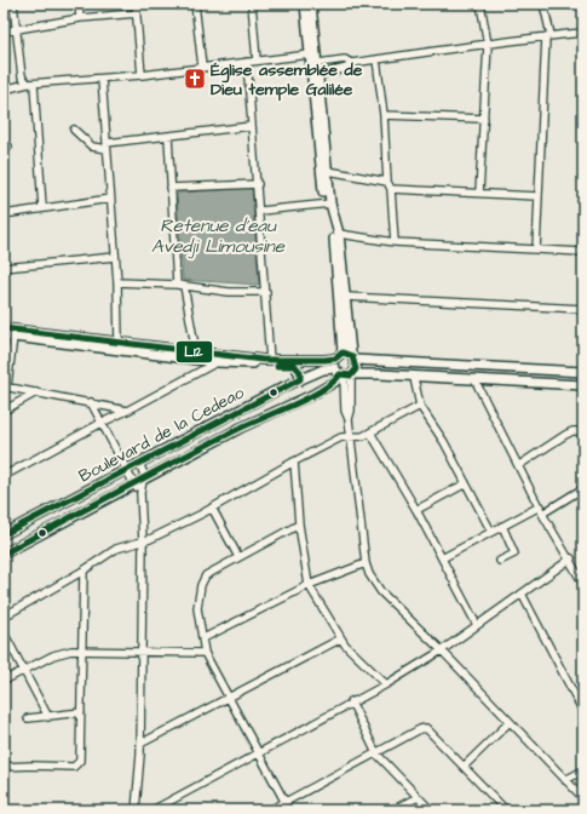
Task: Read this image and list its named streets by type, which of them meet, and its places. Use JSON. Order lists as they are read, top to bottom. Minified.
{"streets":{"main road":["Boulevard de la Cedeao"]},"water":["Retenue d'eau Avedji Limousine"],"places":{"church":["Église assemblée de Dieu temple Galilée"]},"lines":["transit line L12"]}
